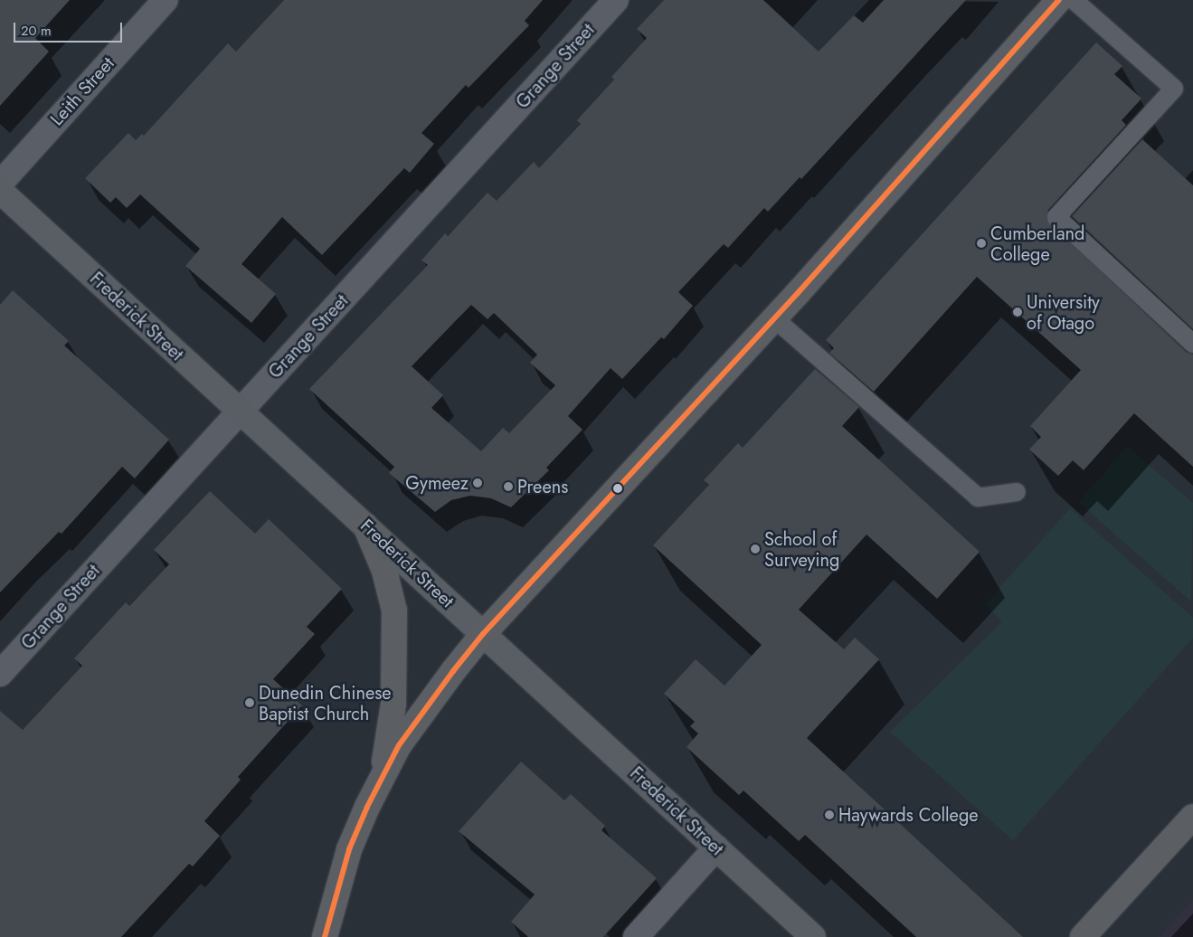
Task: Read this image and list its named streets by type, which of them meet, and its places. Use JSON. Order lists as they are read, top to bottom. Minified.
{"streets":{"main road":["Frederick Street"],"street":["Grange Street","Leith Street"]},"crossings":[["Grange Street","Frederick Street"]],"places":["Cumberland College","University of Otago","Gymeez","Preens","School of Surveying","Dunedin Chinese Baptist Church","Haywards College"],"scale_bar":"20 m"}
